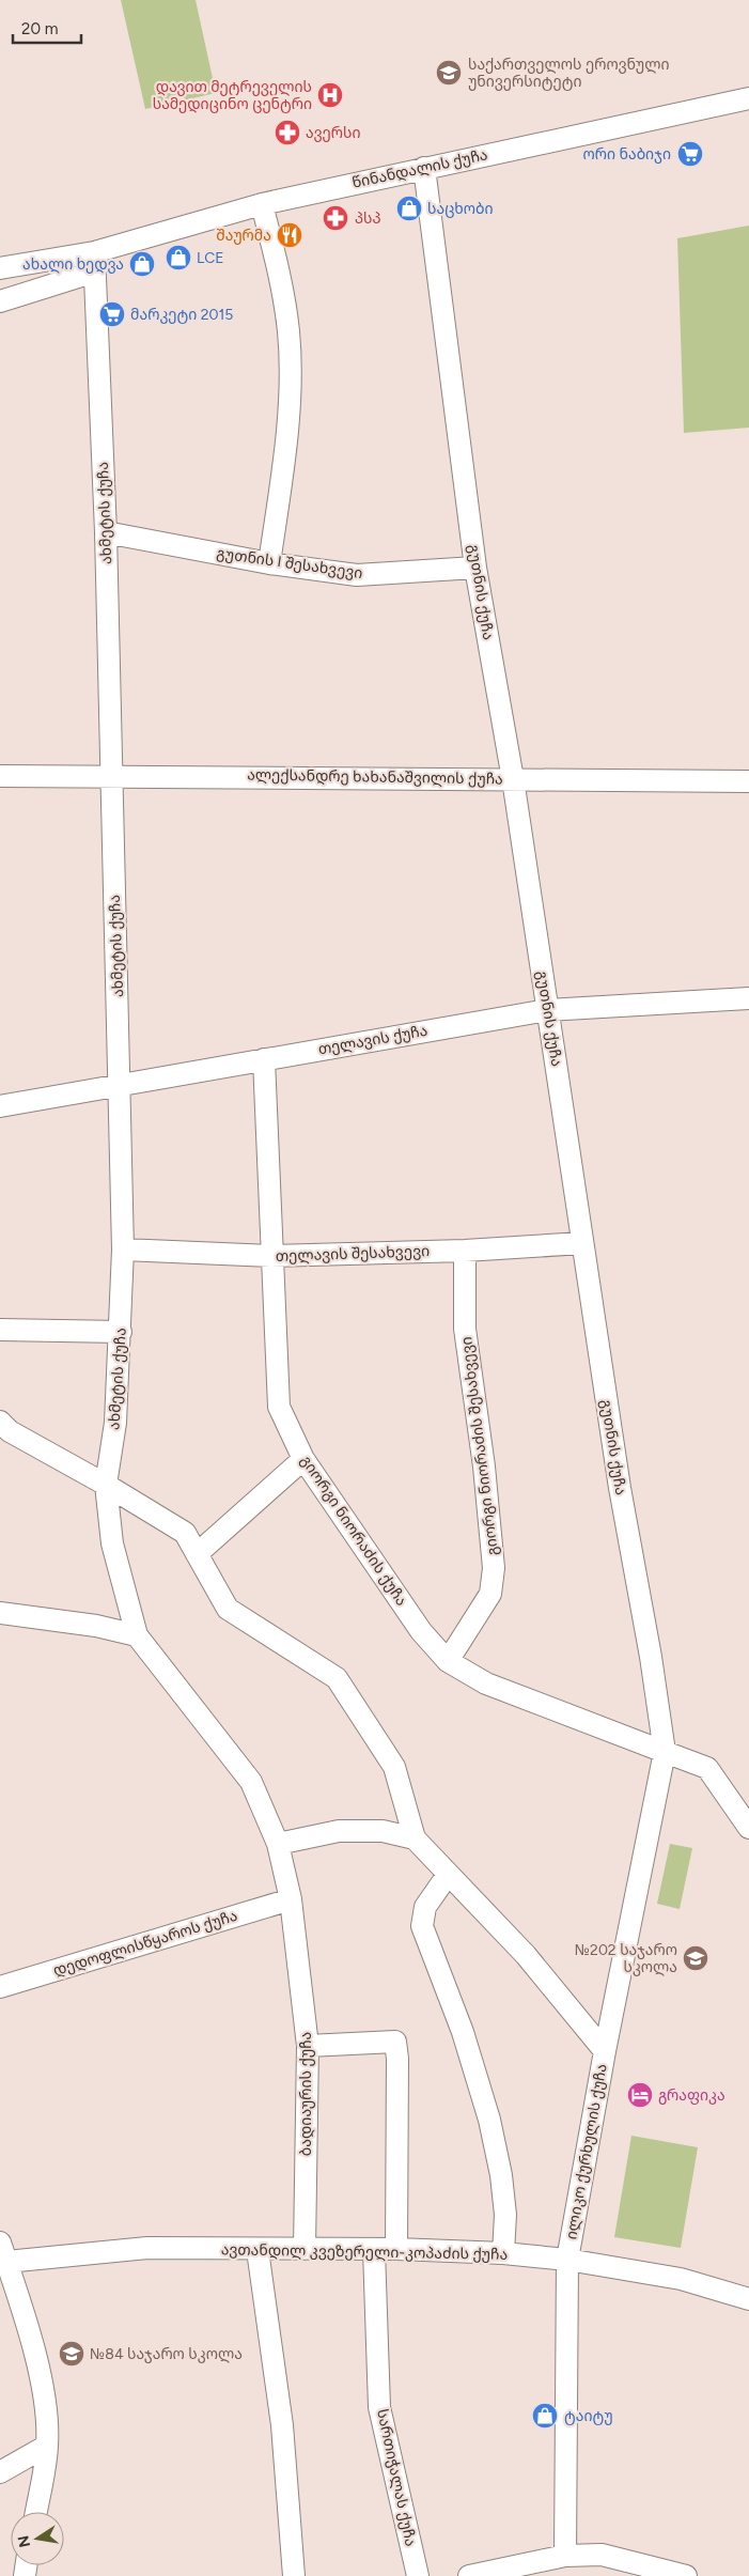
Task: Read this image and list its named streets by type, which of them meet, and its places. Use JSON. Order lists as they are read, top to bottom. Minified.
{"streets":{"street":["წინანდალის ქუჩა","ახმეტის ქუჩა","გუთნის I შესახვევი","გუთნის ქუჩა","ალექსანდრე ხახანაშვილის ქუჩა","თელავის ქუჩა","თელავის შესახვევი","გიორგი ნიორაძის შესახვევი","გიორგი ნიორაძის ქუჩა","დედოფლისწყაროს ქუჩა","ბადიაურის ქუჩა","ილიკო ქურხულის ქუჩა","ავთანდილ კვეზერელი-კოპაძის ქუჩა","სართიჭალას ქუჩა"]},"crossings":[["წინანდალის ქუჩა","ახმეტის ქუჩა"],["წინანდალის ქუჩა","გუთნის ქუჩა"],["ახმეტის ქუჩა","გუთნის I შესახვევი"],["ახმეტის ქუჩა","ალექსანდრე ხახანაშვილის ქუჩა"],["ახმეტის ქუჩა","თელავის ქუჩა"],["ახმეტის ქუჩა","თელავის შესახვევი"],["ახმეტის ქუჩა","ბადიაურის ქუჩა"],["გუთნის I შესახვევი","გუთნის ქუჩა"],["გუთნის ქუჩა","ალექსანდრე ხახანაშვილის ქუჩა"],["გუთნის ქუჩა","თელავის ქუჩა"],["გუთნის ქუჩა","თელავის შესახვევი"],["გუთნის ქუჩა","გიორგი ნიორაძის ქუჩა"],["გუთნის ქუჩა","ილიკო ქურხულის ქუჩა"],["თელავის ქუჩა","გიორგი ნიორაძის ქუჩა"],["თელავის შესახვევი","გიორგი ნიორაძის შესახვევი"],["თელავის შესახვევი","გიორგი ნიორაძის ქუჩა"],["გიორგი ნიორაძის შესახვევი","გიორგი ნიორაძის ქუჩა"],["გიორგი ნიორაძის ქუჩა","ილიკო ქურხულის ქუჩა"],["დედოფლისწყაროს ქუჩა","ბადიაურის ქუჩა"],["ბადიაურის ქუჩა","ავთანდილ კვეზერელი-კოპაძის ქუჩა"],["ილიკო ქურხულის ქუჩა","ავთანდილ კვეზერელი-კოპაძის ქუჩა"],["ავთანდილ კვეზერელი-კოპაძის ქუჩა","სართიჭალას ქუჩა"]],"places":{"school or university":["საქართველოს ეროვნული უნივერსიტეტი","№202 საჯარო სკოლა","№84 საჯარო სკოლა"],"hospital":["დავით მეტრეველის სამედიცინო ცენტრი"],"pharmacy":["ავერსი","პსპ"],"supermarket":["ორი ნაბიჯი","მარკეტი 2015"],"shop":["საცხობი","LCE","ახალი ხედვა","ტაიტუ"],"restaurant":["შაურმა"],"hotel":["გრაფიკა"]},"scale_bar":"20 m","north":"left"}
